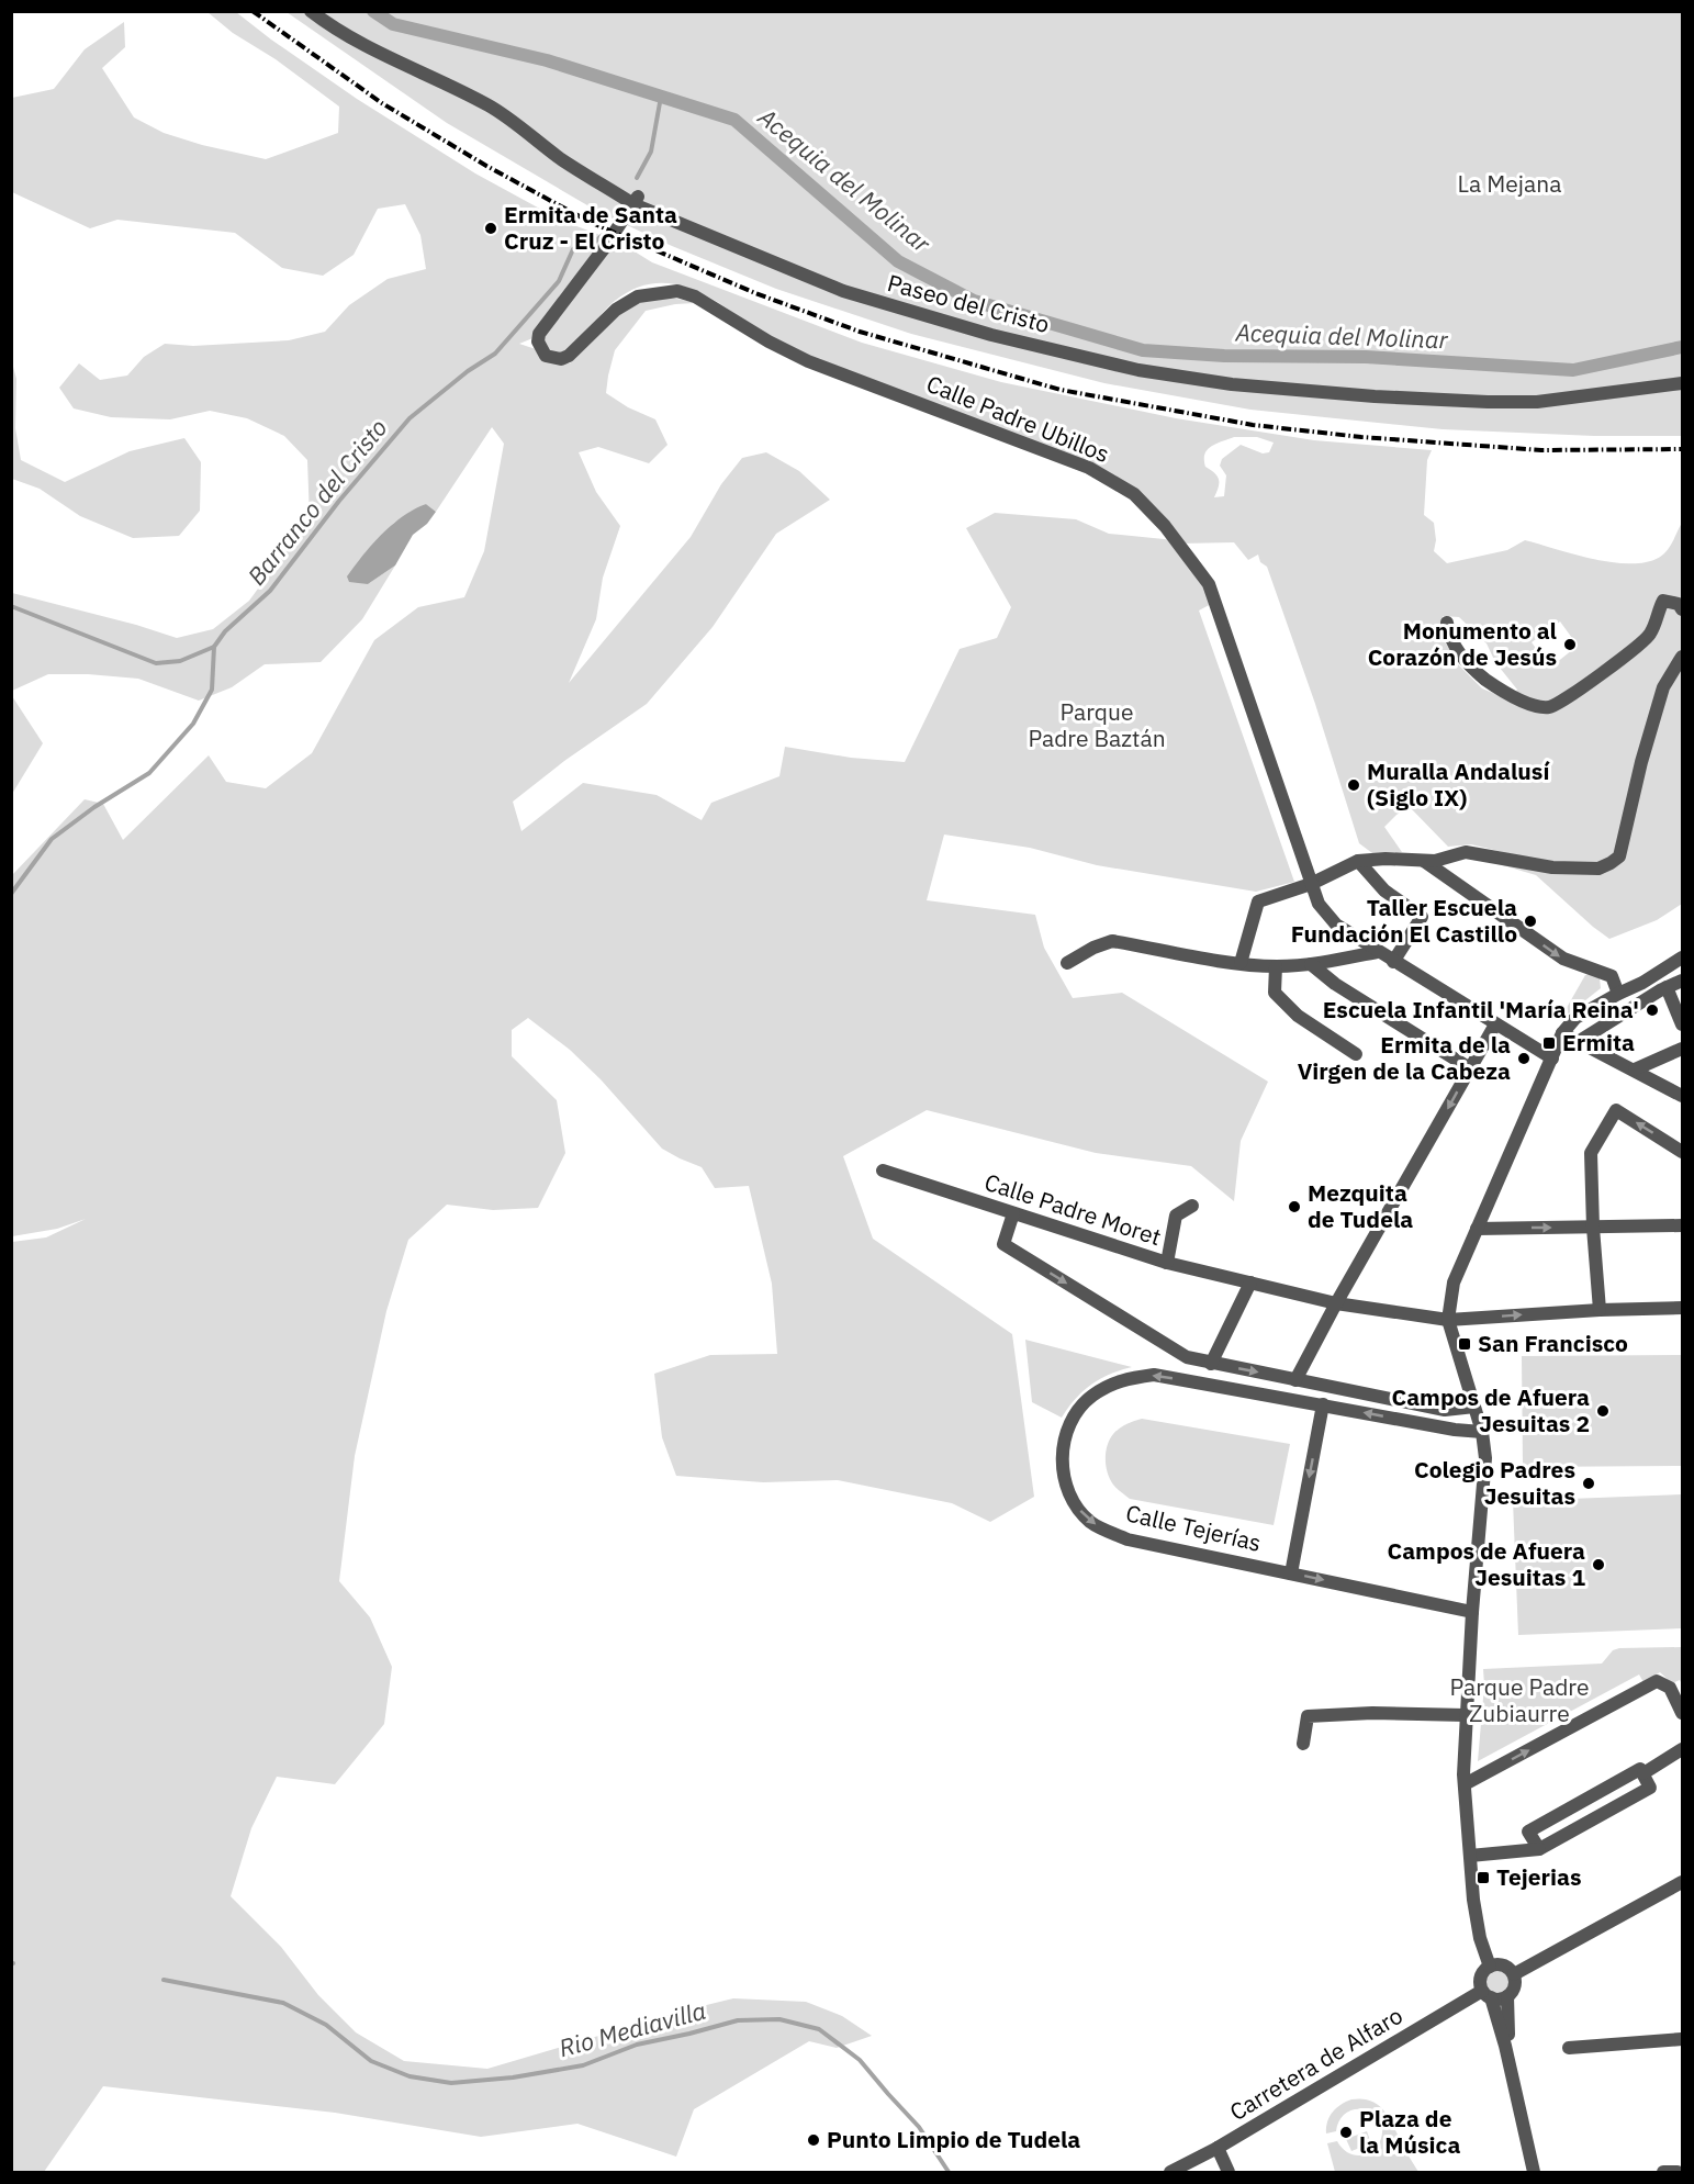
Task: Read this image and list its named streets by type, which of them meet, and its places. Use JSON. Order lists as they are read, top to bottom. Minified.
{"streets":{"street":["Paseo del Cristo","Calle Padre Ubillos","Calle Padre Moret","Calle Tejerías","Carretera de Alfaro"]},"crossings":[["Paseo del Cristo","Calle Padre Ubillos"]],"water":["Acequia del Molinar","Barranco del Cristo","Rio Mediavilla"],"parks":["La Mejana","Parque Padre Baztán","Parque Padre Zubiaurre"],"places":{"other":["Ermita de Santa Cruz - El Cristo","Monumento al Corazón de Jesús","Muralla Andalusí (Siglo IX)","Taller Escuela Fundación El Castillo","Escuela Infantil 'María Reina'","Ermita de la Virgen de la Cabeza","Mezquita de Tudela","Campos de Afuera Jesuitas 2","Colegio Padres Jesuitas","Campos de Afuera Jesuitas 1","Plaza de la Música","Punto Limpio de Tudela"],"transit":["Ermita","San Francisco","Tejerias"]}}
